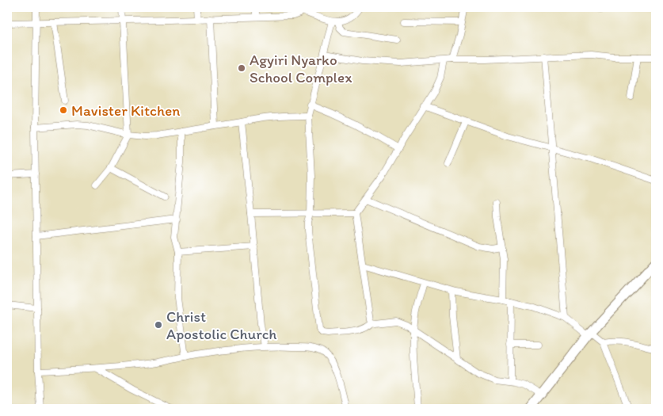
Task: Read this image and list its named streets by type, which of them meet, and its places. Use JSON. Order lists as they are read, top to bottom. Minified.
{"places":["Agyiri Nyarko School Complex","Mavister Kitchen","Christ Apostolic Church"]}
